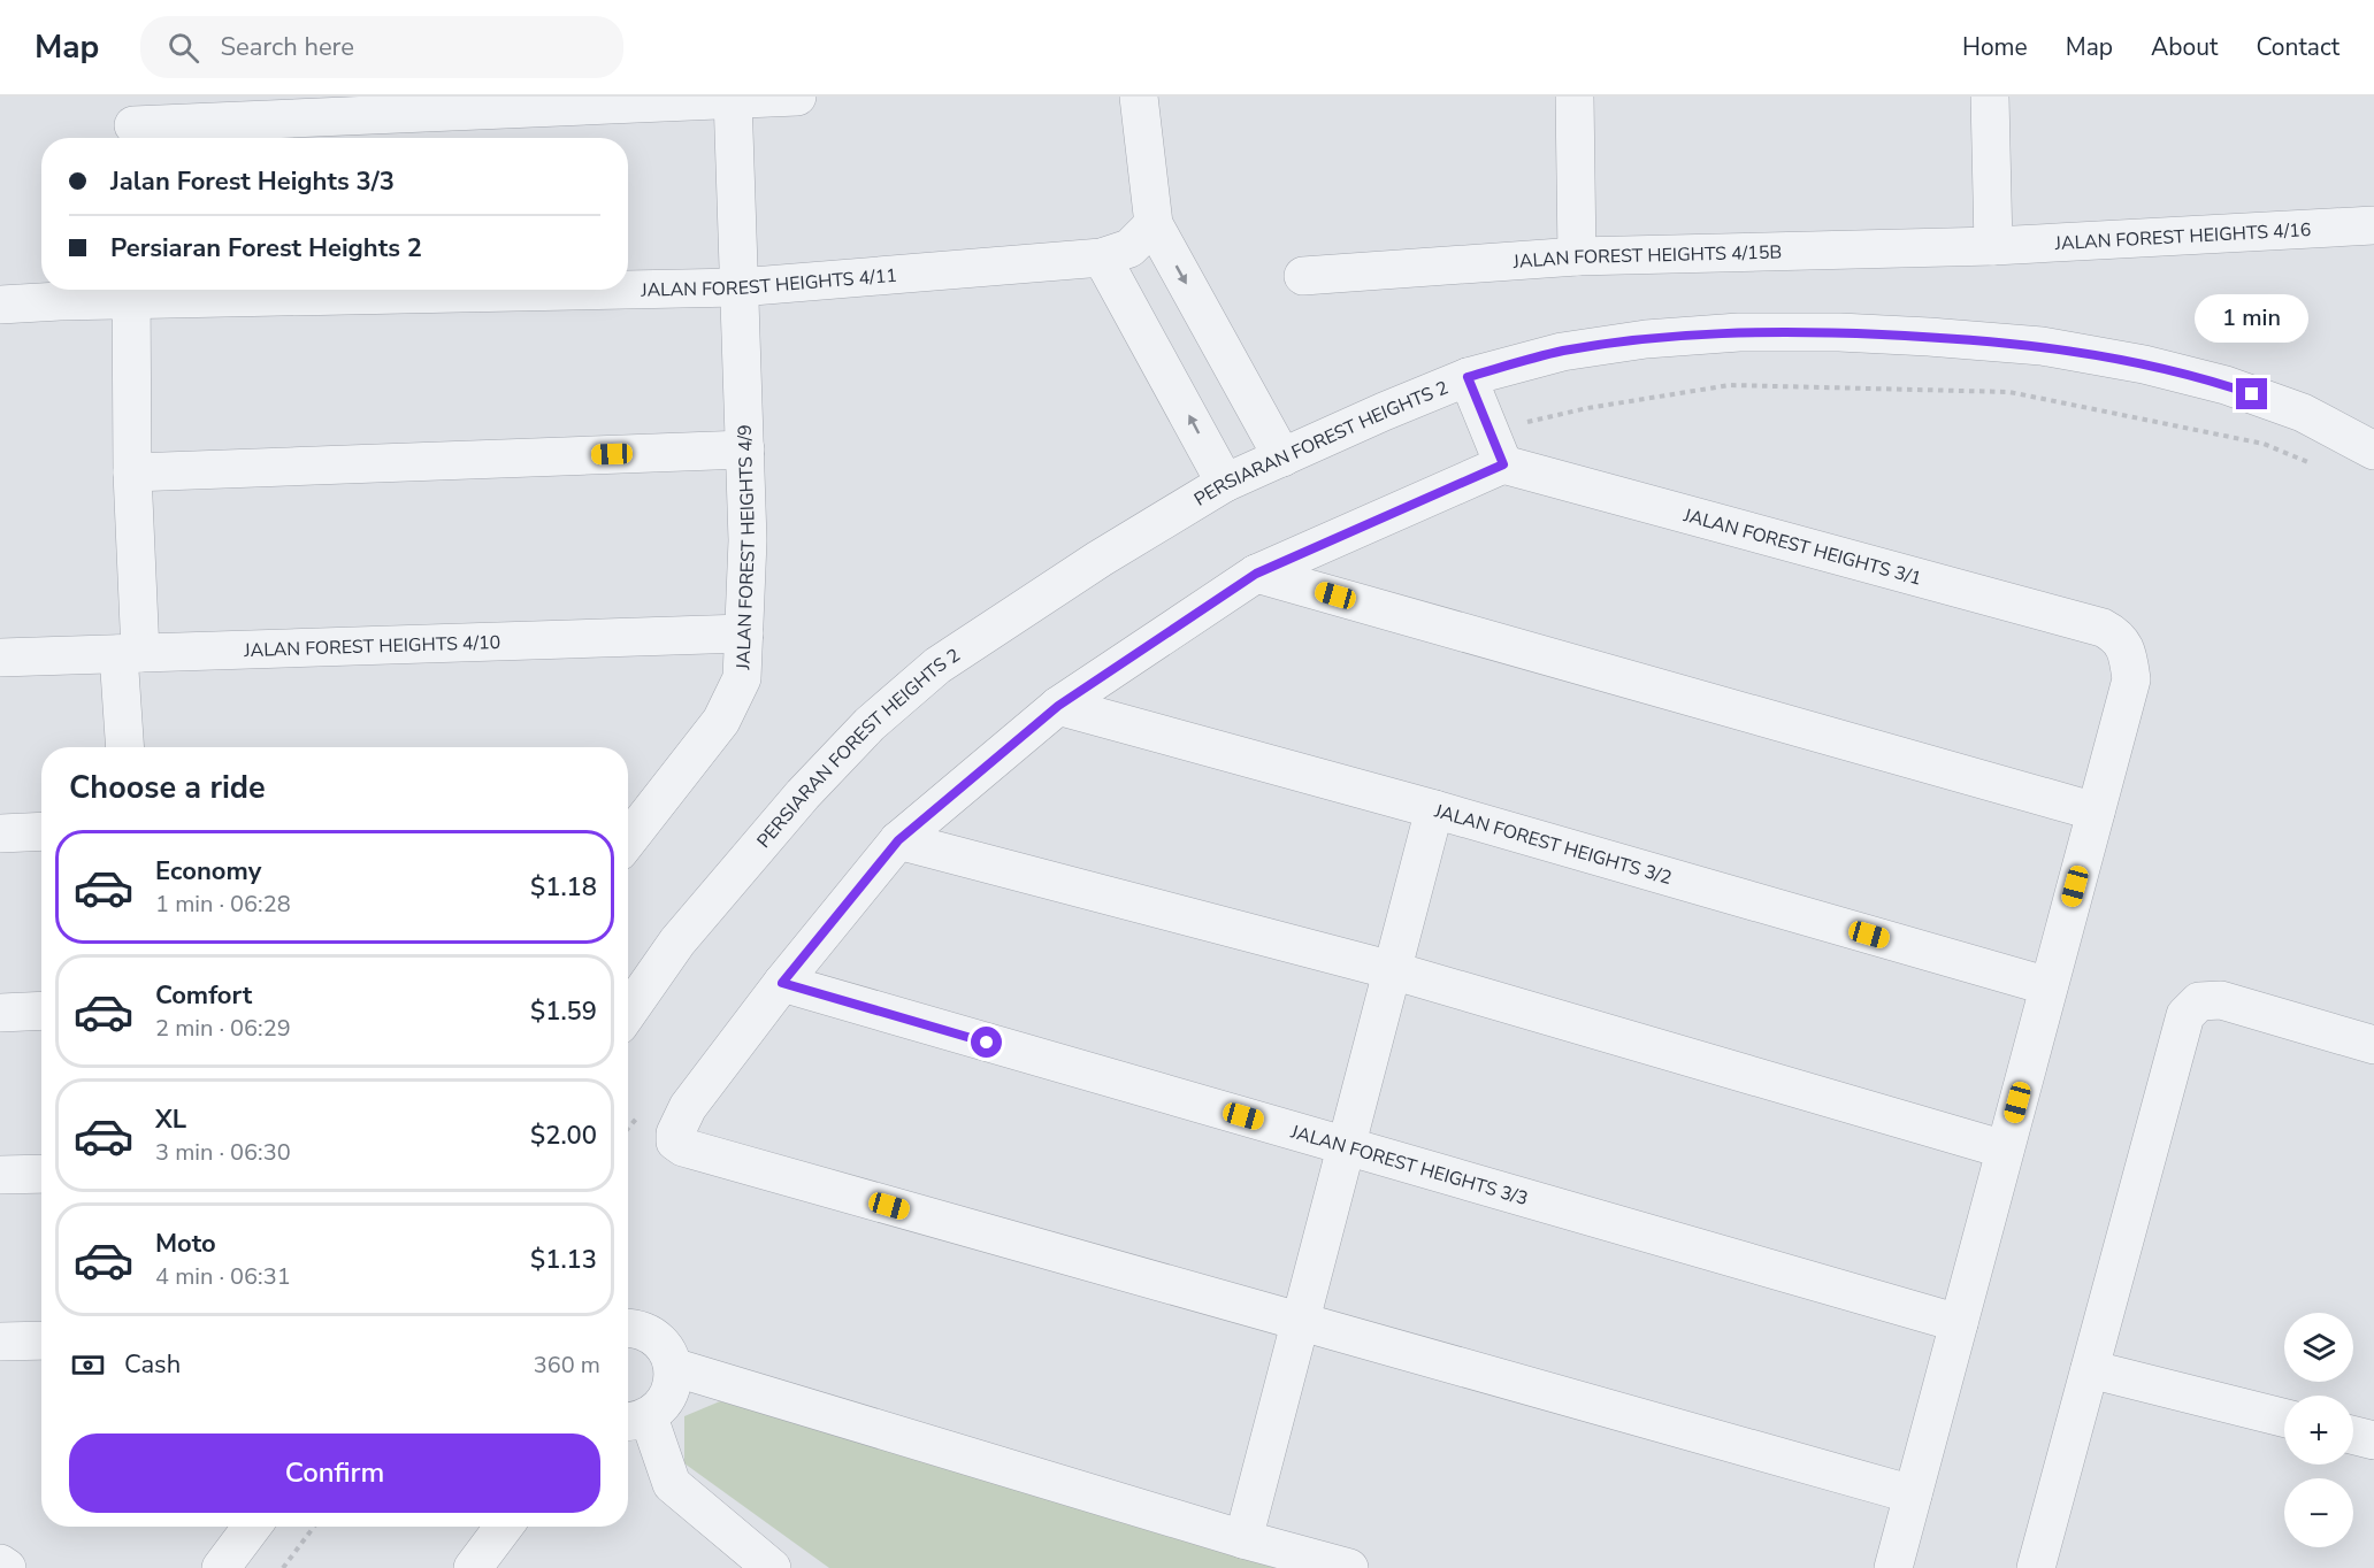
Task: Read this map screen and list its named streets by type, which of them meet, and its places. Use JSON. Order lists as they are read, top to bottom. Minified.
{"streets":{"street":["JALAN FOREST HEIGHTS 4/16","JALAN FOREST HEIGHTS 4/15B","JALAN FOREST HEIGHTS 4/11","PERSIARAN FOREST HEIGHTS 2","JALAN FOREST HEIGHTS 3/1","JALAN FOREST HEIGHTS 4/9","JALAN FOREST HEIGHTS 4/10","JALAN FOREST HEIGHTS 3/2","JALAN FOREST HEIGHTS 3/3"]},"crossings":[["JALAN FOREST HEIGHTS 4/16","JALAN FOREST HEIGHTS 4/15B"],["JALAN FOREST HEIGHTS 4/11","JALAN FOREST HEIGHTS 4/9"],["JALAN FOREST HEIGHTS 4/9","JALAN FOREST HEIGHTS 4/10"]],"page":{"header":"Map","search":"Search here","nav":["Home","Map","About","Contact"],"banner":["Jalan Forest Heights 3/3","Persiaran Forest Heights 2"],"bubble":"1 min","heading":"Choose a ride","list":[{"name":"Economy","note":"1 min · 06:28","value":"$1.18"},{"name":"Comfort","note":"2 min · 06:29","value":"$1.59"},{"name":"XL","note":"3 min · 06:30","value":"$2.00"},{"name":"Moto","note":"4 min · 06:31","value":"$1.13"}],"map_buttons":["+","−"],"pay":["Cash","360 m"],"buttons":"Confirm"}}
